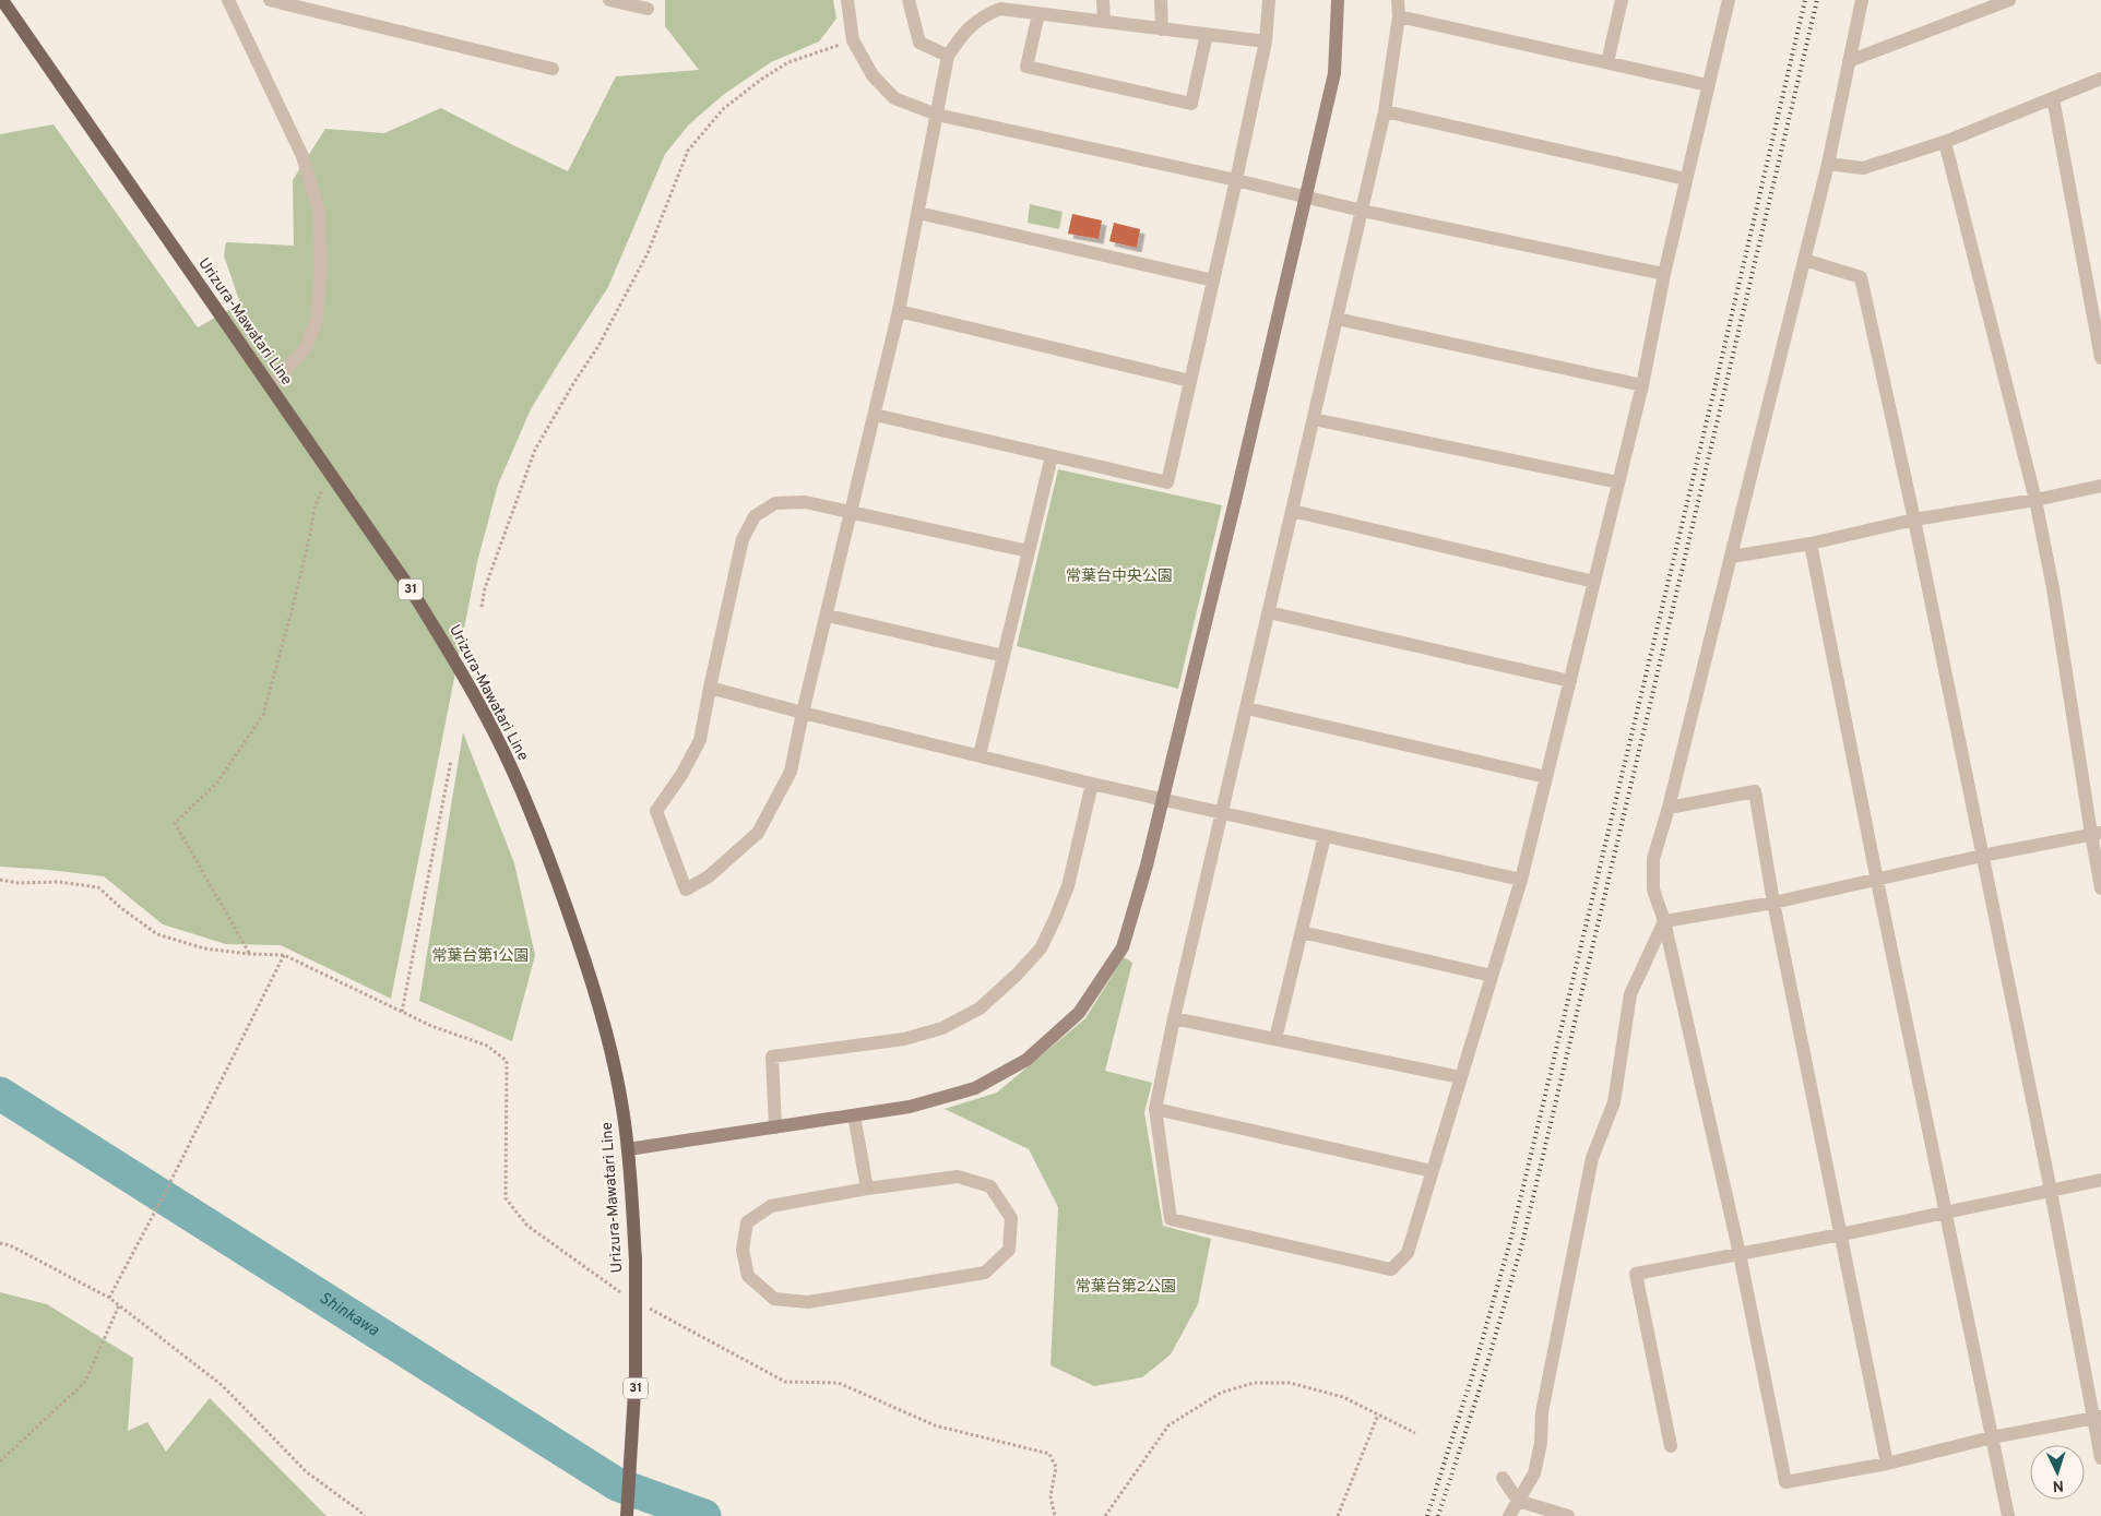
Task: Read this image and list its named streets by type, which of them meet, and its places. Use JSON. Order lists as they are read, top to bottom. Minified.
{"streets":{"main road":["Urizura-Mawatari Line","31"]},"water":["Shinkawa"],"parks":["常葉台中央公園","常葉台第1公園","常葉台第2公園"],"north":"bottom"}
